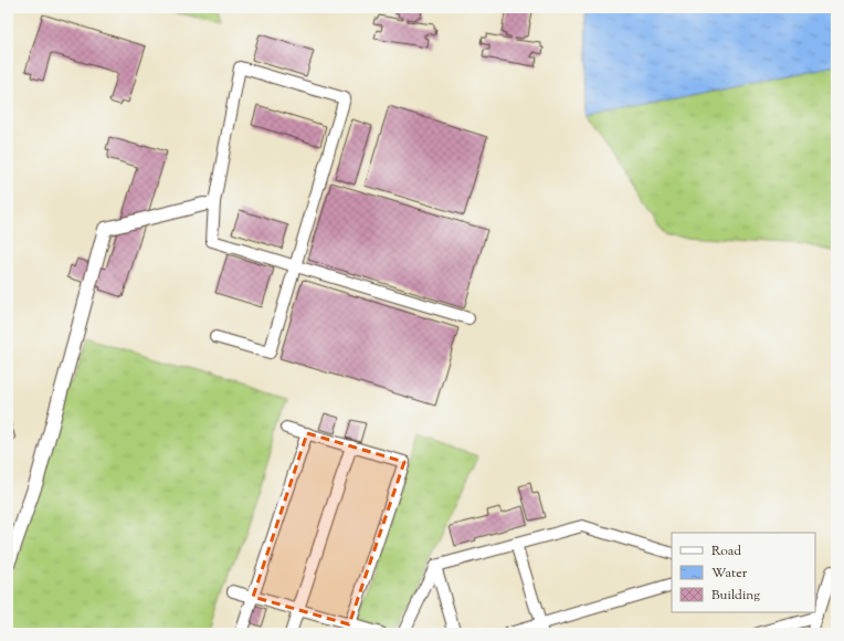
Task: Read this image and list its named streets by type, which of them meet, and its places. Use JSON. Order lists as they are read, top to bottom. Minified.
{"legend":["Road","Water","Building"]}
